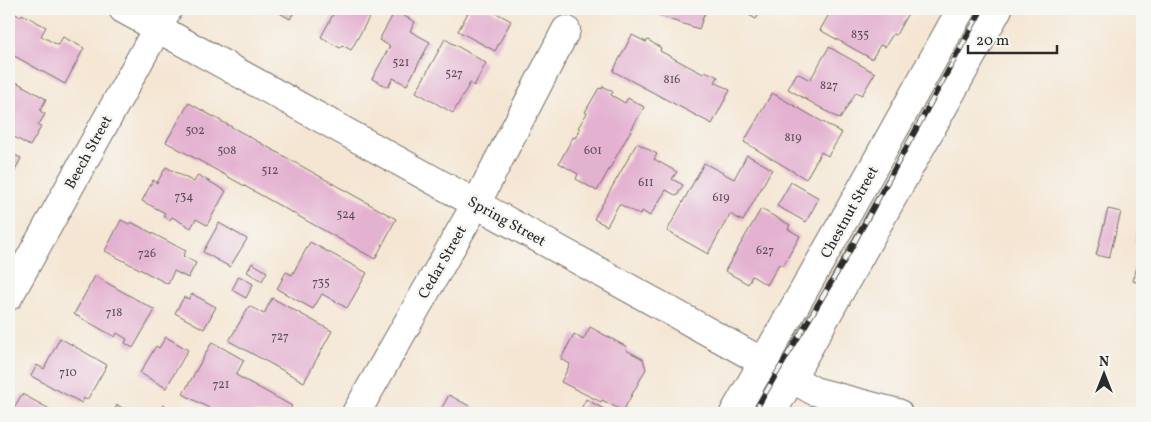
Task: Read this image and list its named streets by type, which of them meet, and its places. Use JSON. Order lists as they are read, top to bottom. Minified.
{"streets":{"street":["Beech Street","Chestnut Street","Spring Street","Cedar Street"]},"crossings":[["Beech Street","Spring Street"],["Chestnut Street","Spring Street"],["Spring Street","Cedar Street"]],"house_numbers":["835","521","527","816","827","502","819","508","601","512","611","734","619","524","627","726","735","718","727","710","721"],"scale_bar":"20 m","north":"top"}
